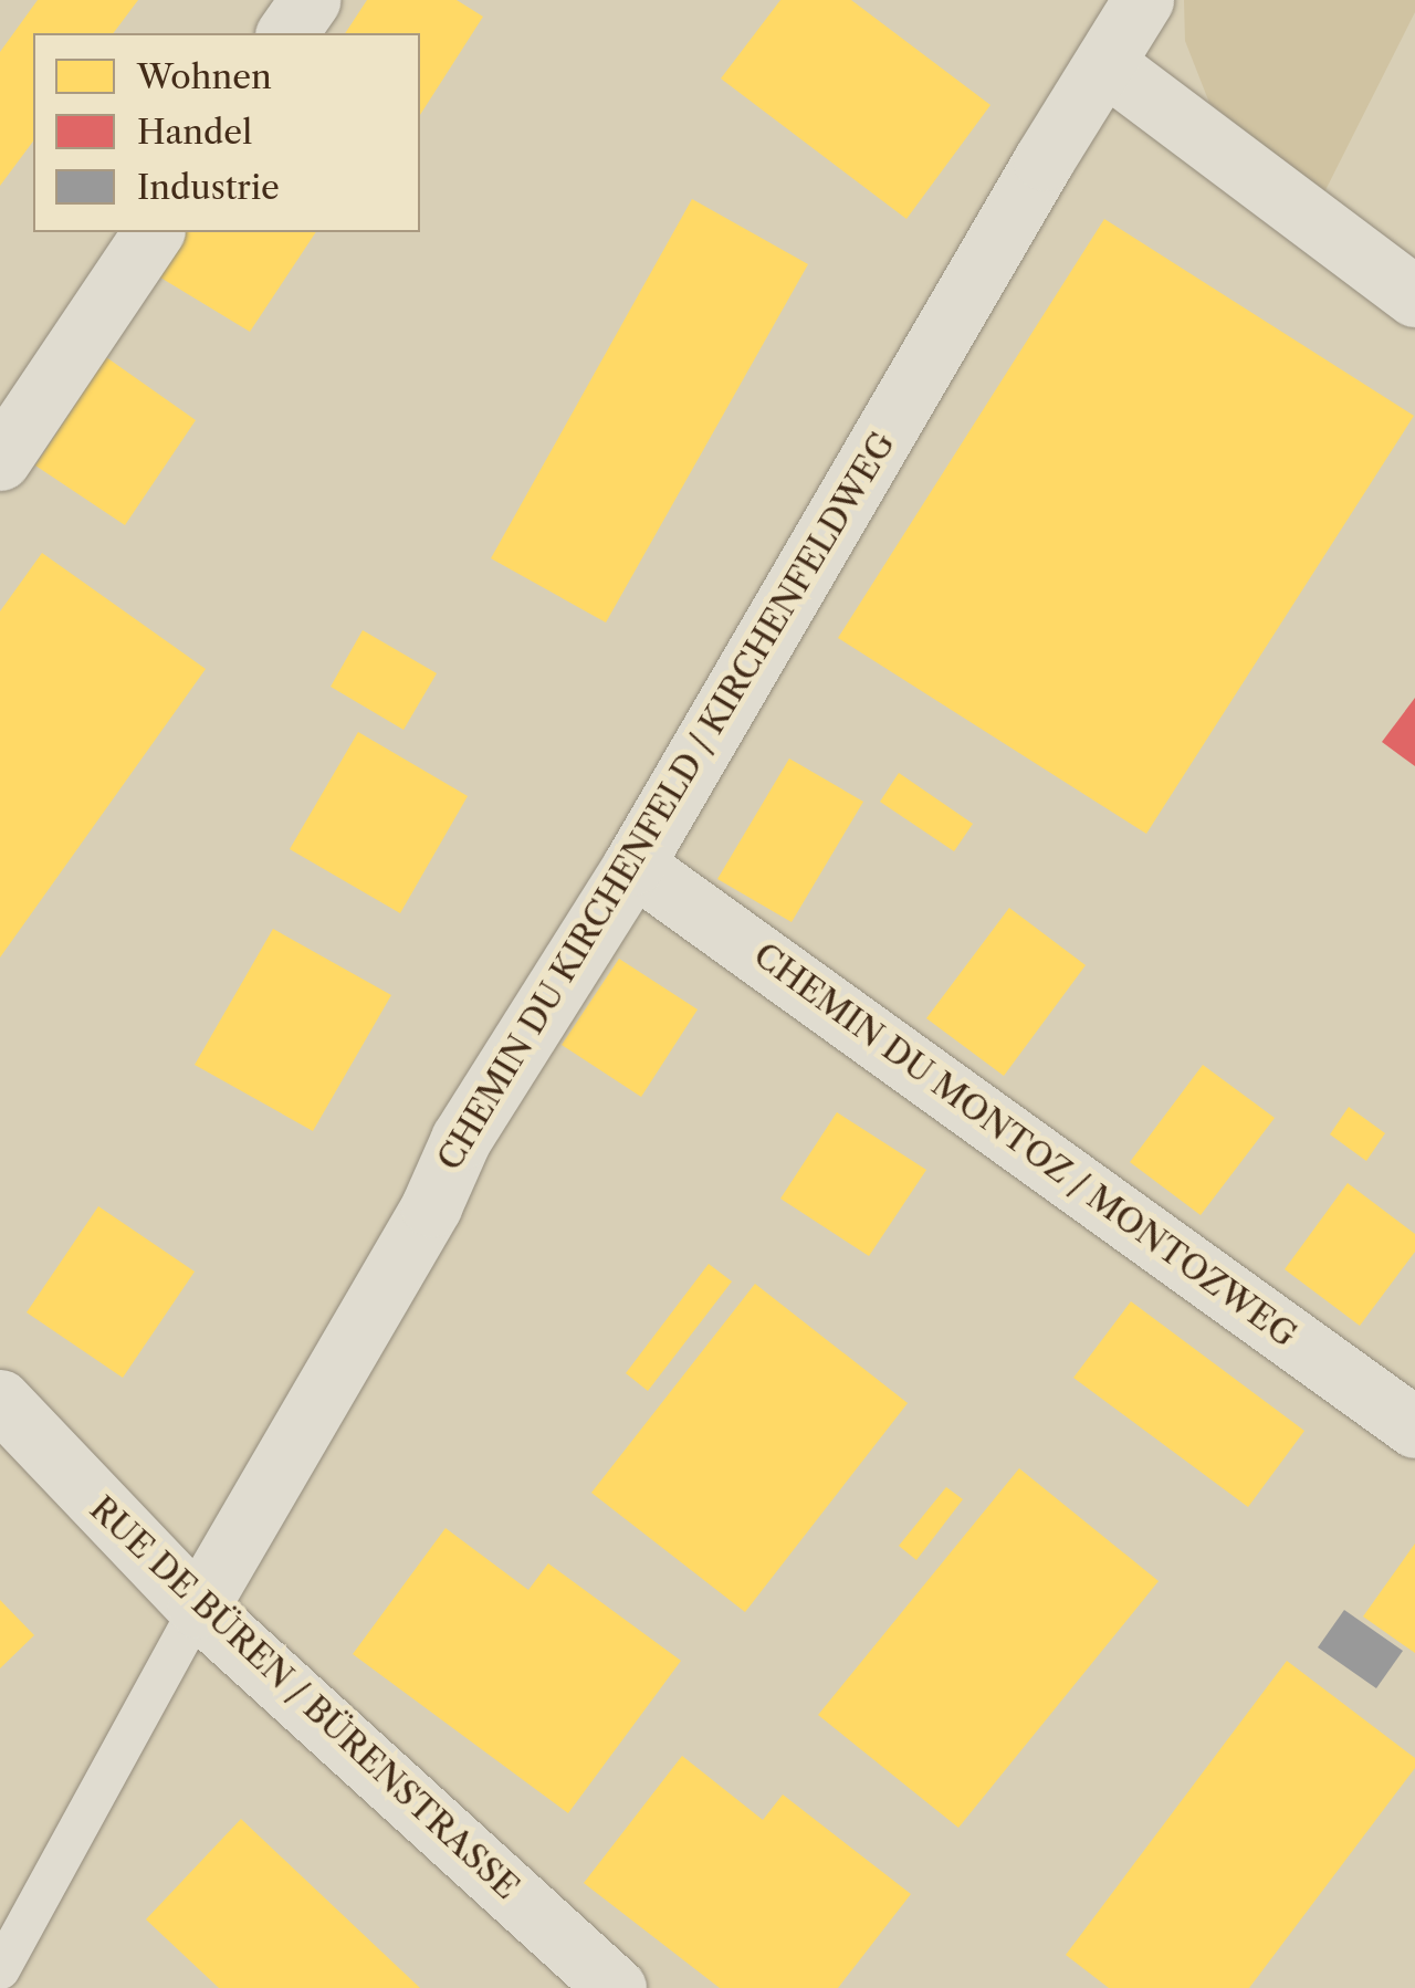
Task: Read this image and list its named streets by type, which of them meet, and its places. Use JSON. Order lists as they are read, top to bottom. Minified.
{"streets":{"street":["CHEMIN DU KIRCHENFELD / KIRCHENFELDWEG","CHEMIN DU MONTOZ / MONTOZWEG","RUE DE BÜREN / BÜRENSTRASSE"]},"crossings":[["CHEMIN DU KIRCHENFELD / KIRCHENFELDWEG","CHEMIN DU MONTOZ / MONTOZWEG"],["CHEMIN DU KIRCHENFELD / KIRCHENFELDWEG","RUE DE BÜREN / BÜRENSTRASSE"]],"legend":["Wohnen","Handel","Industrie"]}
